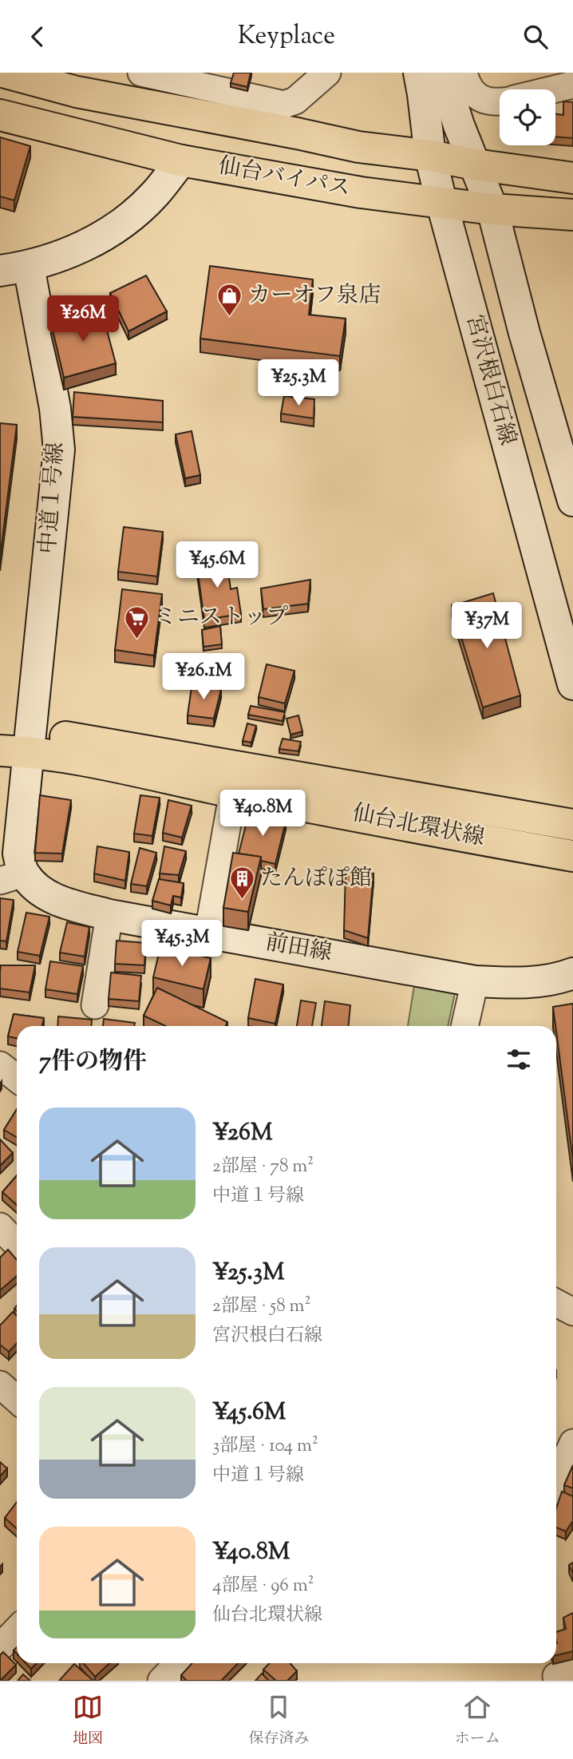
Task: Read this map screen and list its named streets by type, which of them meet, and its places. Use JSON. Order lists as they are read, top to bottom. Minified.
{"streets":{"main road":["仙台バイパス","仙台北環状線"],"street":["宮沢根白石線","中道１号線","前田線"]},"crossings":[["仙台バイパス","宮沢根白石線"],["中道１号線","仙台北環状線"],["中道１号線","前田線"],["仙台北環状線","前田線"]],"places":{"shop":["カーオフ泉店"],"supermarket":["ミニストップ"],"building":["たんぽぽ館"]},"page":{"header":"Keyplace","price":["¥26M","¥25.3M","¥45.6M","¥37M","¥26.1M","¥40.8M","¥45.3M"],"heading":"7件の物件","list":[{"name":"¥26M","note":"2部屋 · 78 m² · 中道１号線"},{"name":"¥25.3M","note":"2部屋 · 58 m² · 宮沢根白石線"},{"name":"¥45.6M","note":"3部屋 · 104 m² · 中道１号線"},{"name":"¥40.8M","note":"4部屋 · 96 m² · 仙台北環状線"}],"tabs":["地図","保存済み","ホーム"]}}
